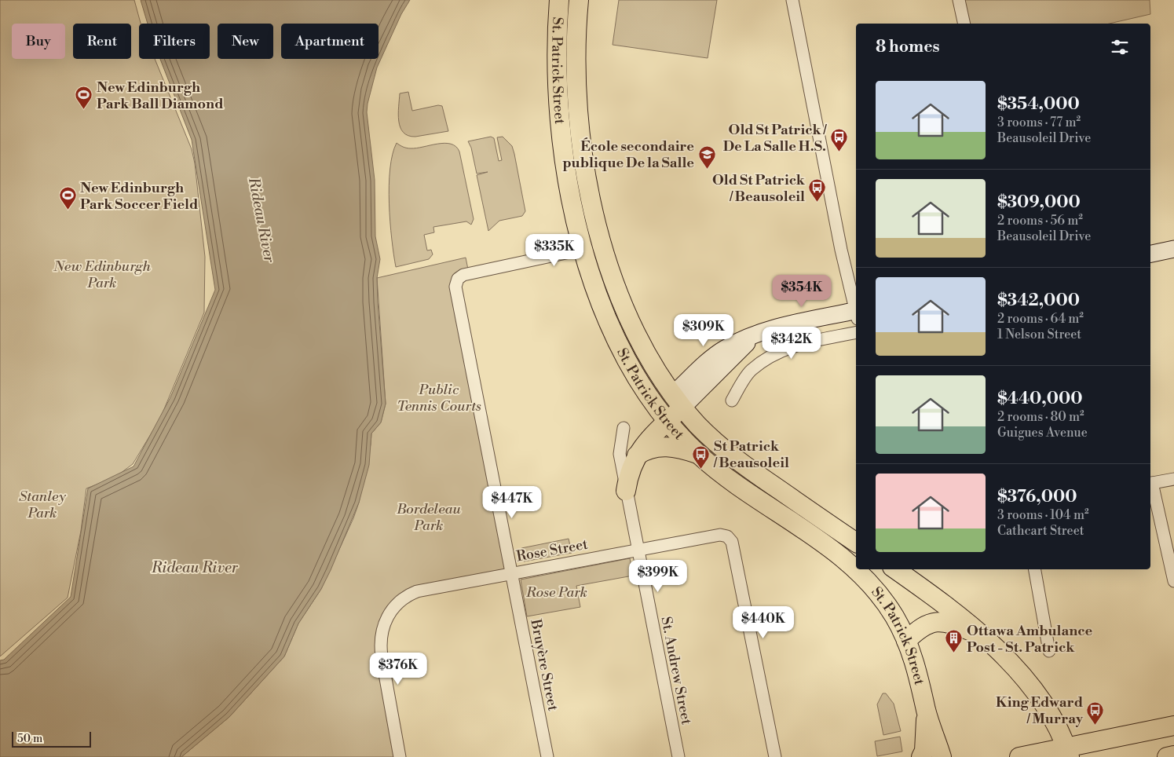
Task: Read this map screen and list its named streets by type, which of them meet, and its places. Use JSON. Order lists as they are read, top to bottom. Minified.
{"streets":{"main road":["St. Patrick Street"],"street":["Rose Street","Bruyère Street","St. Andrew Street"]},"crossings":[["St. Patrick Street","Bruyère Street"],["Rose Street","Bruyère Street"],["Rose Street","St. Andrew Street"]],"water":["Rideau River"],"parks":["New Edinburgh Park","Public Tennis Courts","Stanley Park","Bordeleau Park","Rose Park"],"places":{"sports":["New Edinburgh Park Ball Diamond","New Edinburgh Park Soccer Field"],"bus stop":["Old St Patrick / De La Salle H.S.","Old St Patrick / Beausoleil","St Patrick / Beausoleil","King Edward / Murray"],"school or university":["École secondaire publique De la Salle"],"building":["Ottawa Ambulance Post - St. Patrick"]},"scale_bar":"50 m","page":{"chip":["Buy","Rent","Filters","New","Apartment"],"heading":"8 homes","list":[{"name":"$354,000","note":"3 rooms · 77 m² · Beausoleil Drive"},{"name":"$309,000","note":"2 rooms · 56 m² · Beausoleil Drive"},{"name":"$342,000","note":"2 rooms · 64 m² · 1 Nelson Street"},{"name":"$440,000","note":"2 rooms · 80 m² · Guigues Avenue"},{"name":"$376,000","note":"3 rooms · 104 m² · Cathcart Street"}],"price":["$335K","$354K","$309K","$342K","$447K","$399K","$440K","$376K"],"scale":"50 m"}}
